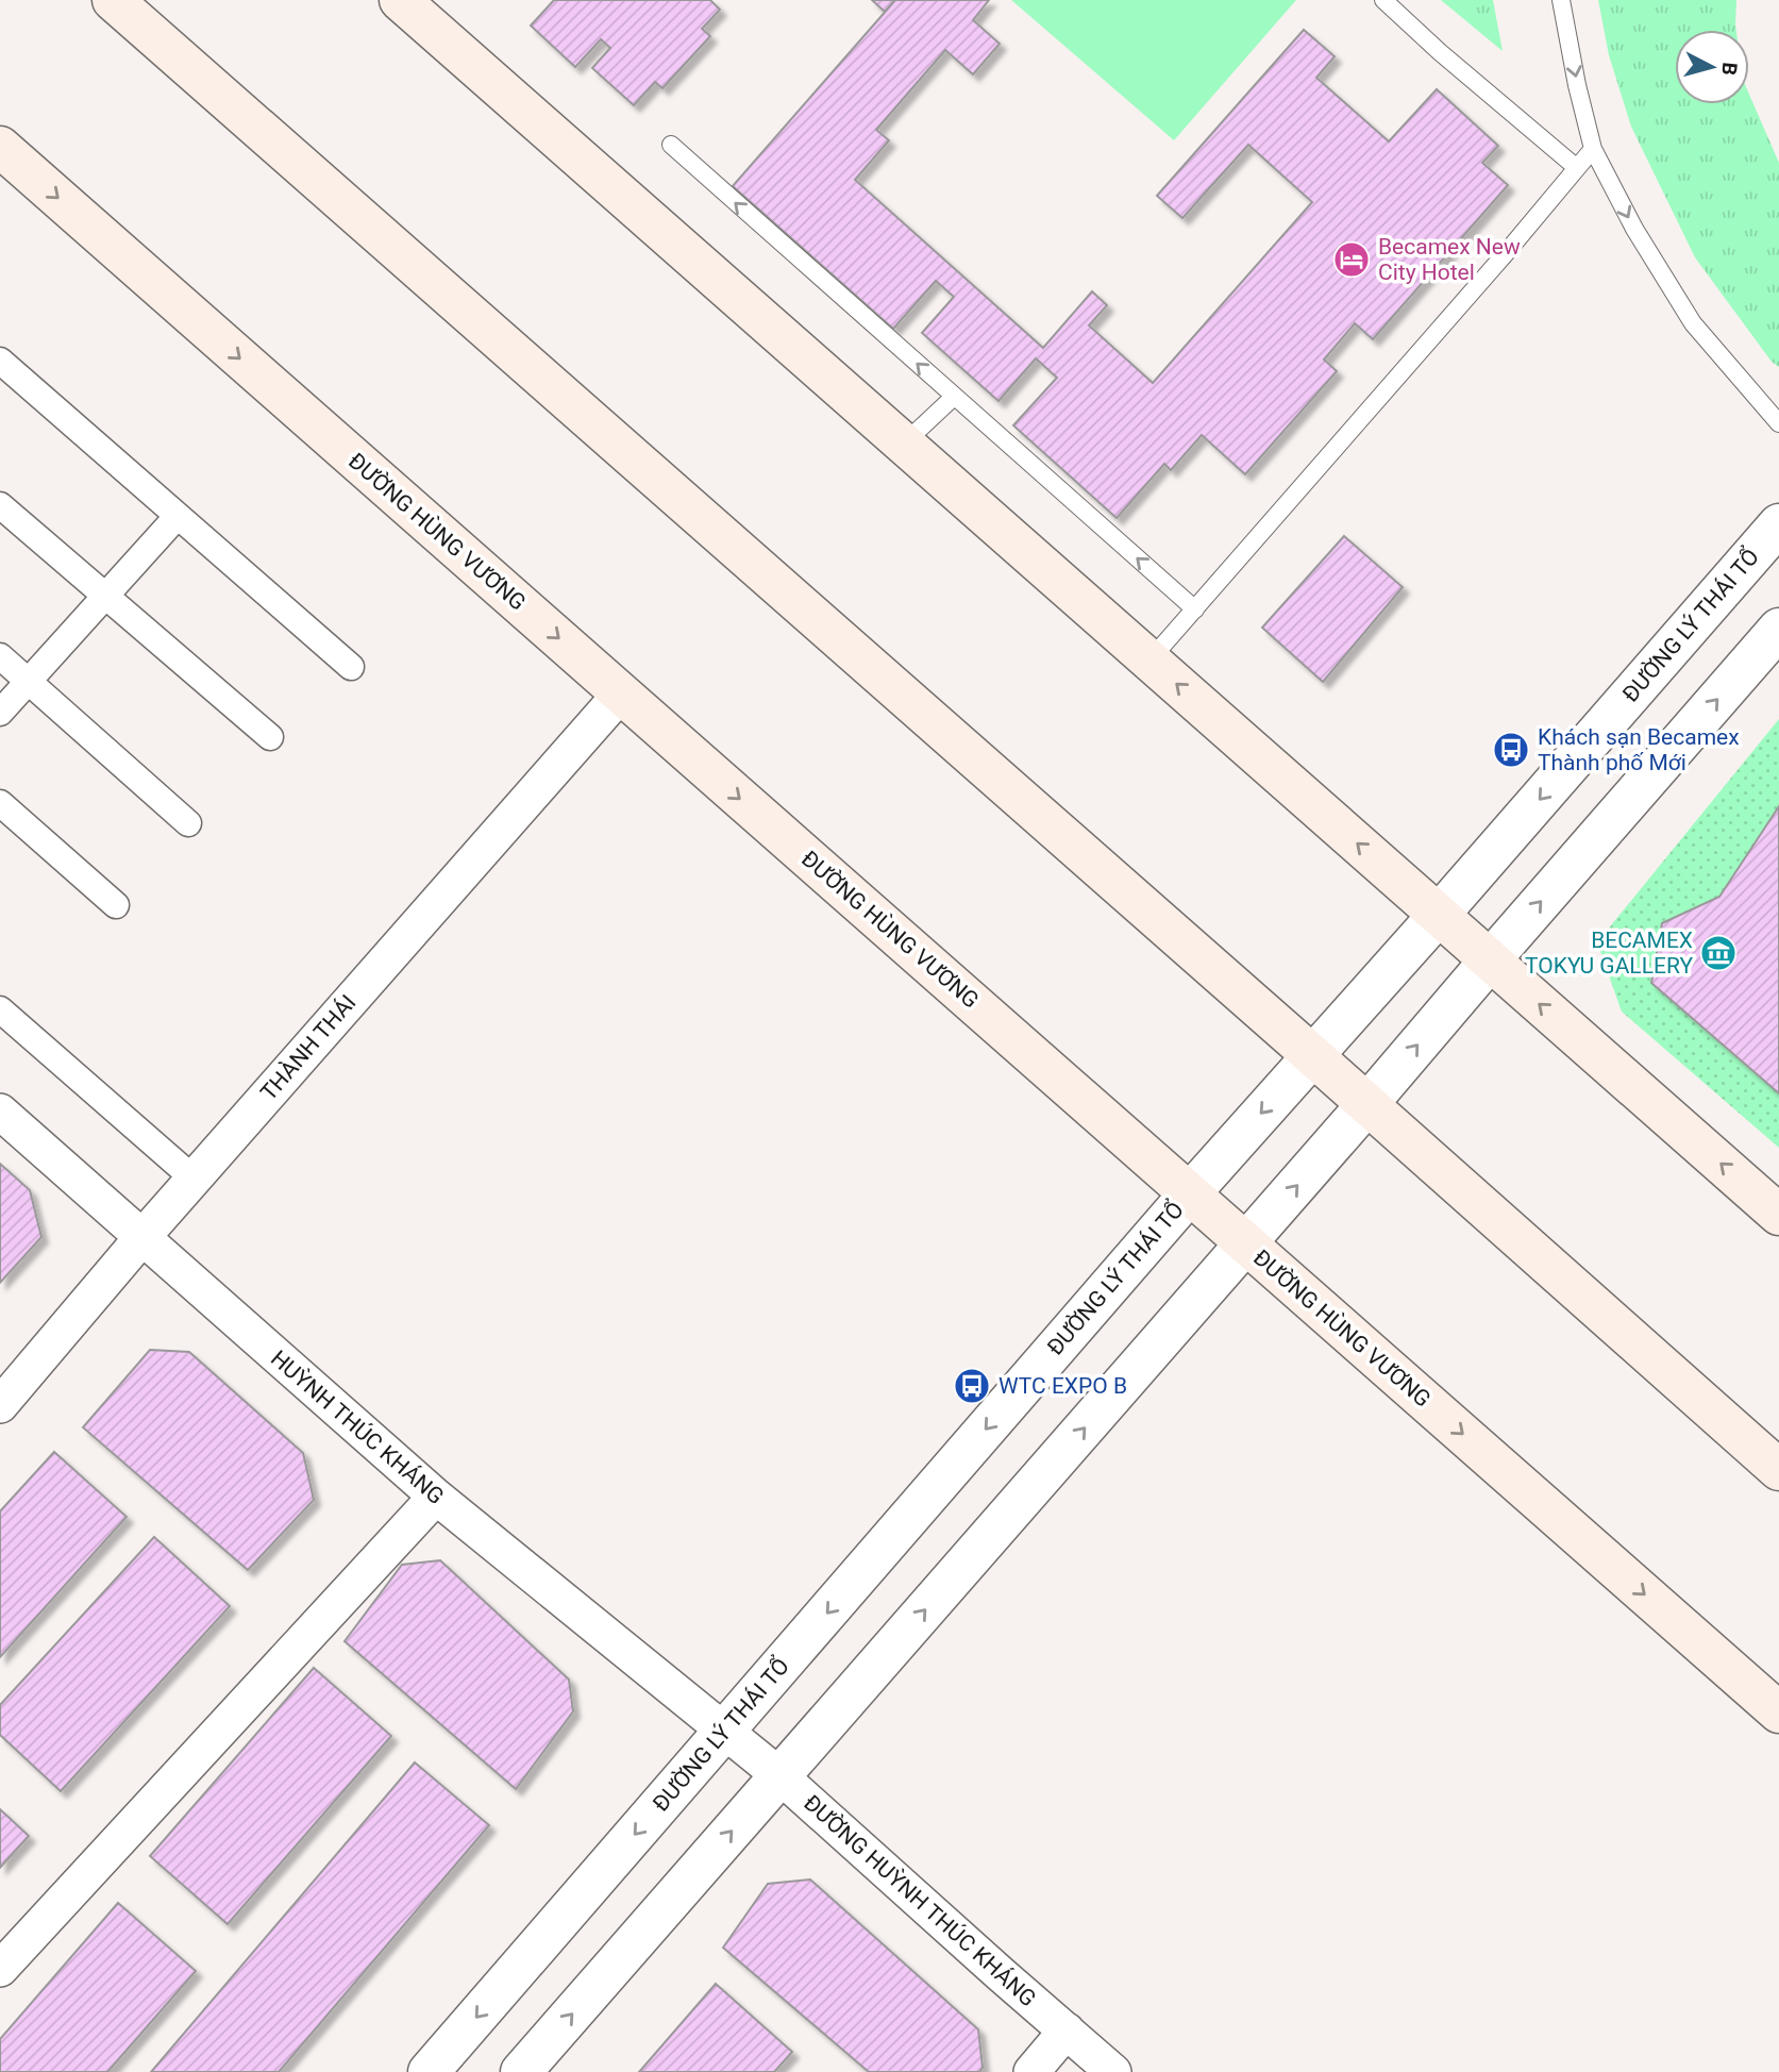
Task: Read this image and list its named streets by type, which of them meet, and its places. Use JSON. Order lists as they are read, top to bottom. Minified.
{"streets":{"main road":["ĐƯỜNG HÙNG VƯƠNG"],"street":["ĐƯỜNG LÝ THÁI TỔ","THÀNH THÁI","HUỲNH THÚC KHÁNG","ĐƯỜNG HUỲNH THÚC KHÁNG"]},"crossings":[["ĐƯỜNG HÙNG VƯƠNG","ĐƯỜNG LÝ THÁI TỔ"],["ĐƯỜNG HÙNG VƯƠNG","THÀNH THÁI"],["ĐƯỜNG LÝ THÁI TỔ","HUỲNH THÚC KHÁNG"],["ĐƯỜNG LÝ THÁI TỔ","ĐƯỜNG HUỲNH THÚC KHÁNG"],["THÀNH THÁI","HUỲNH THÚC KHÁNG"],["HUỲNH THÚC KHÁNG","ĐƯỜNG HUỲNH THÚC KHÁNG"]],"places":{"hotel":["Becamex New City Hotel"],"bus stop":["Khách sạn Becamex Thành phố Mới","WTC EXPO B"],"museum":["BECAMEX TOKYU GALLERY"]},"north":"right"}
